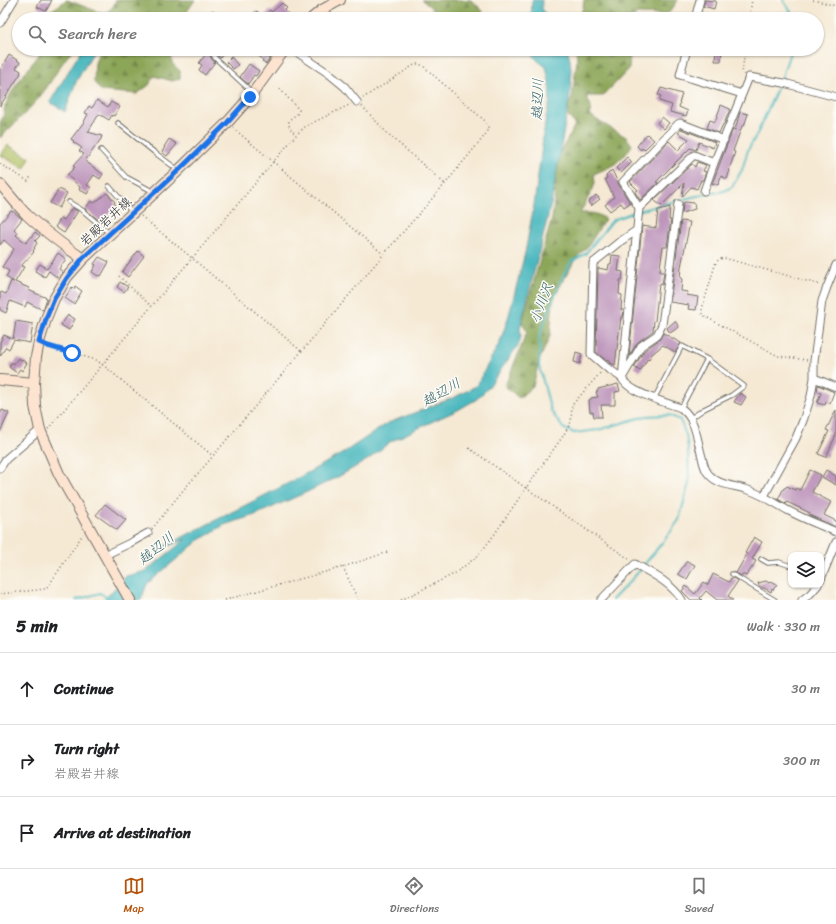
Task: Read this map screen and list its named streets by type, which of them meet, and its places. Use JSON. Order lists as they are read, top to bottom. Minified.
{"streets":{"main road":["岩殿岩井線"]},"water":["越辺川","小川沢"],"page":{"search":"Search here","heading":["5 min","Walk · 330 m"],"list":[["Continue","30 m"],["Turn right","岩殿岩井線","300 m"],"Arrive at destination"],"nav":["Map","Directions","Saved"]}}
